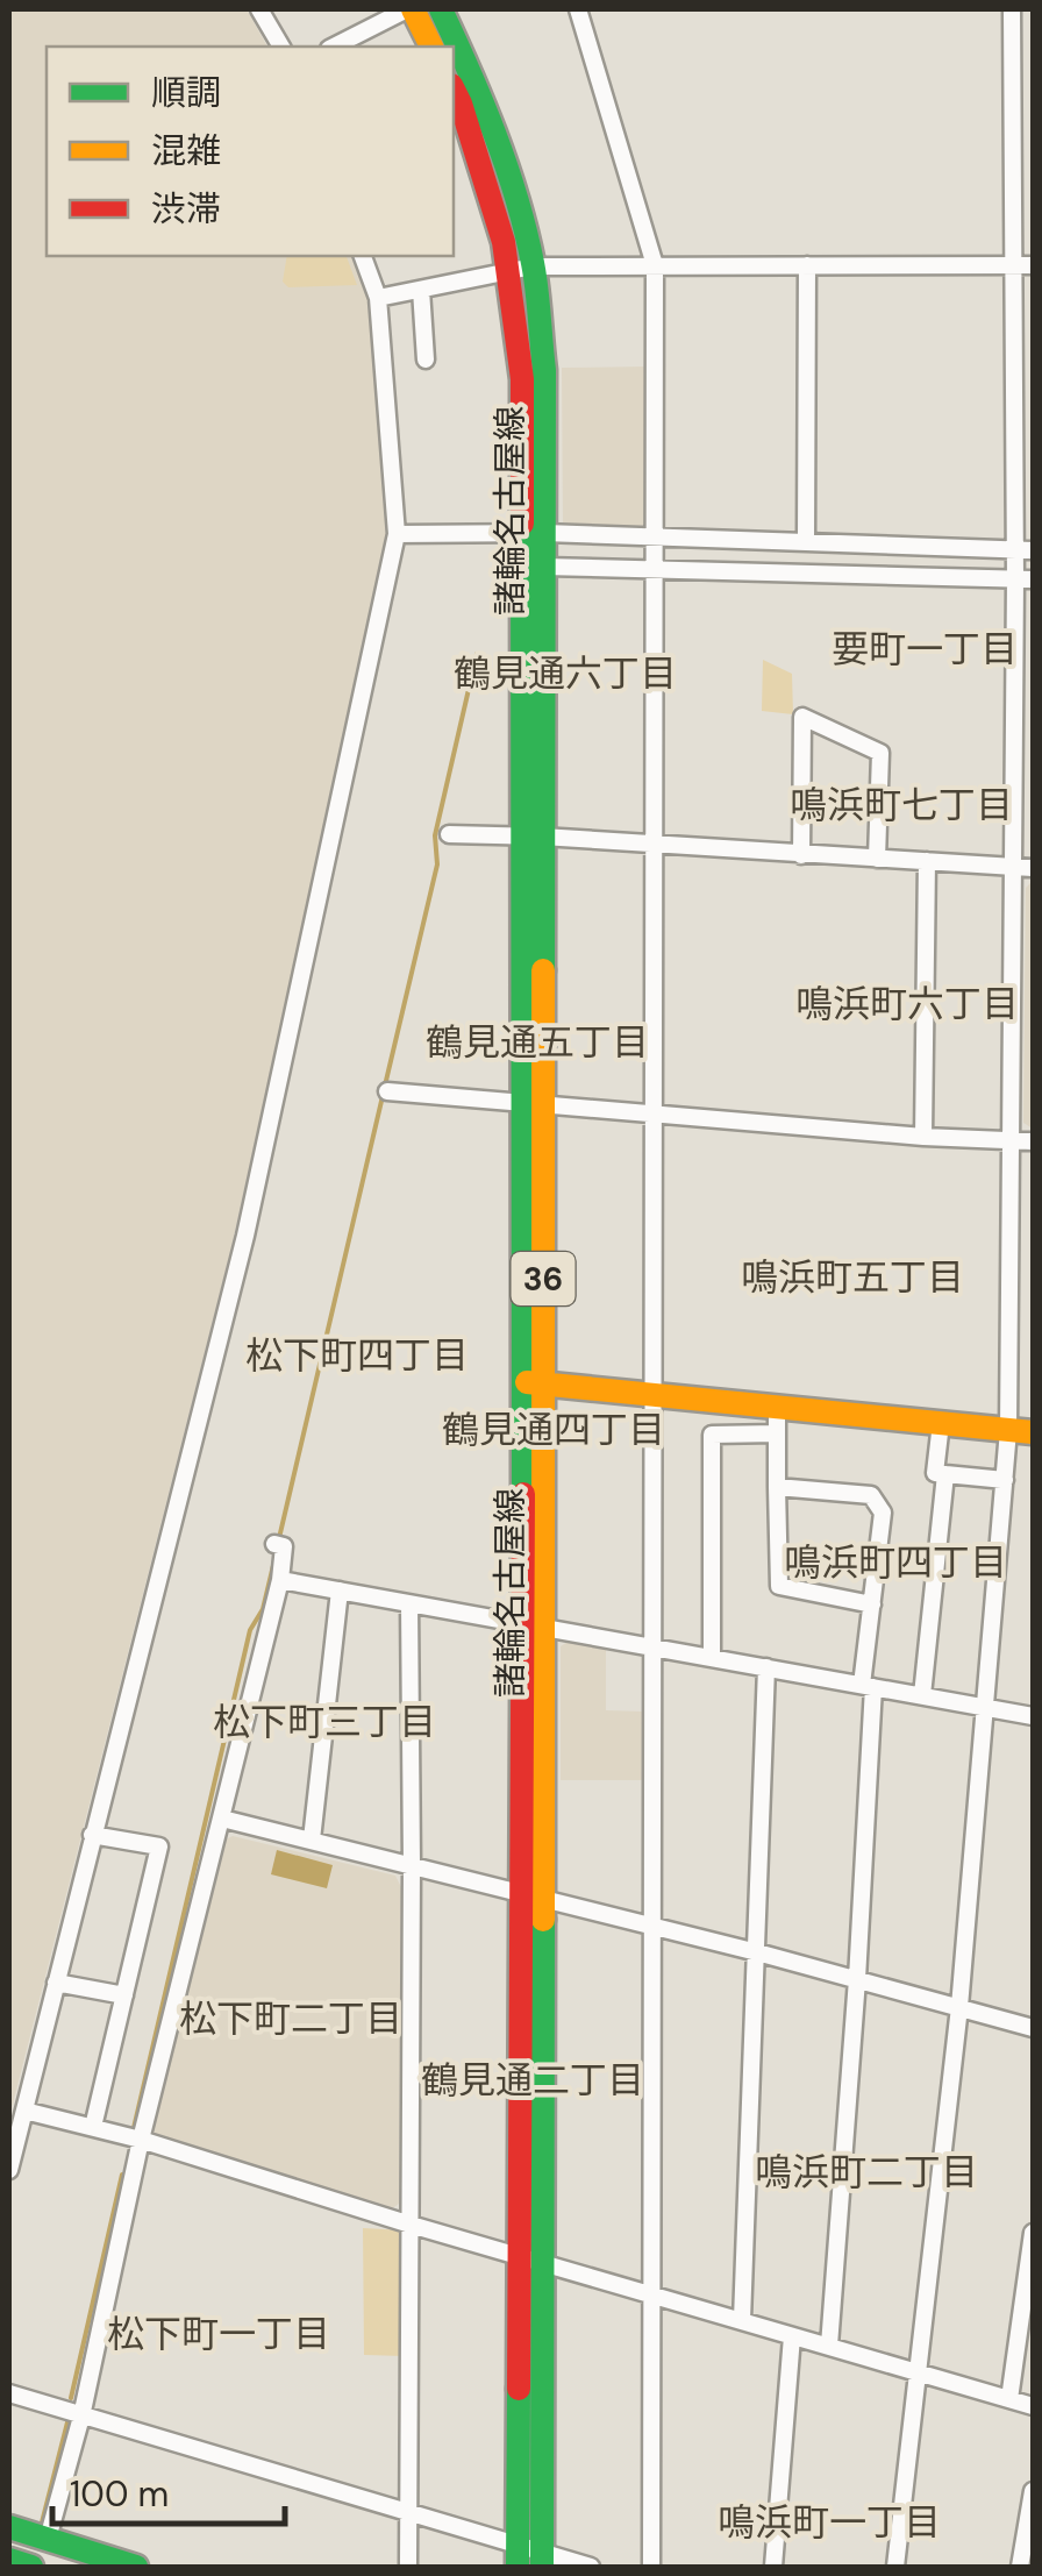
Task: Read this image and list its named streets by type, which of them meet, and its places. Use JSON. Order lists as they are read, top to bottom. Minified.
{"streets":{"main road":["諸輪名古屋線","36"]},"districts":["要町一丁目","鶴見通六丁目","鳴浜町七丁目","鳴浜町六丁目","鶴見通五丁目","鳴浜町五丁目","松下町四丁目","鶴見通四丁目","鳴浜町四丁目","松下町三丁目","松下町二丁目","鶴見通二丁目","鳴浜町二丁目","松下町一丁目","鳴浜町一丁目"],"legend":["順調","混雑","渋滞"],"scale_bar":"100 m"}
